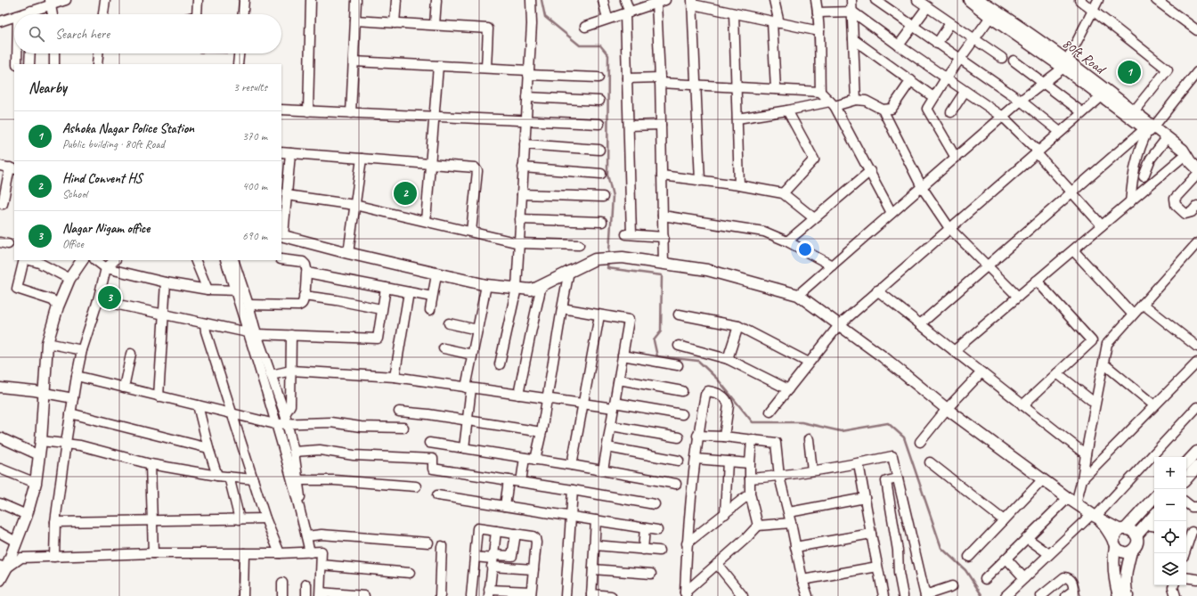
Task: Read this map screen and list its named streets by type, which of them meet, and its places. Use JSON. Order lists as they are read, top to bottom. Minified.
{"streets":{"main road":["80ft Road"]},"page":{"search":"Search here","pins":["1","2","3"],"heading":["Nearby","3 results"],"list":[{"mark":"1","name":"Ashoka Nagar Police Station","note":"Public building · 80ft Road","value":"370 m"},{"mark":"2","name":"Hind Convent HS","note":"School","value":"400 m"},{"mark":"3","name":"Nagar Nigam office","note":"Office","value":"690 m"}],"map_buttons":["+","−"]}}
